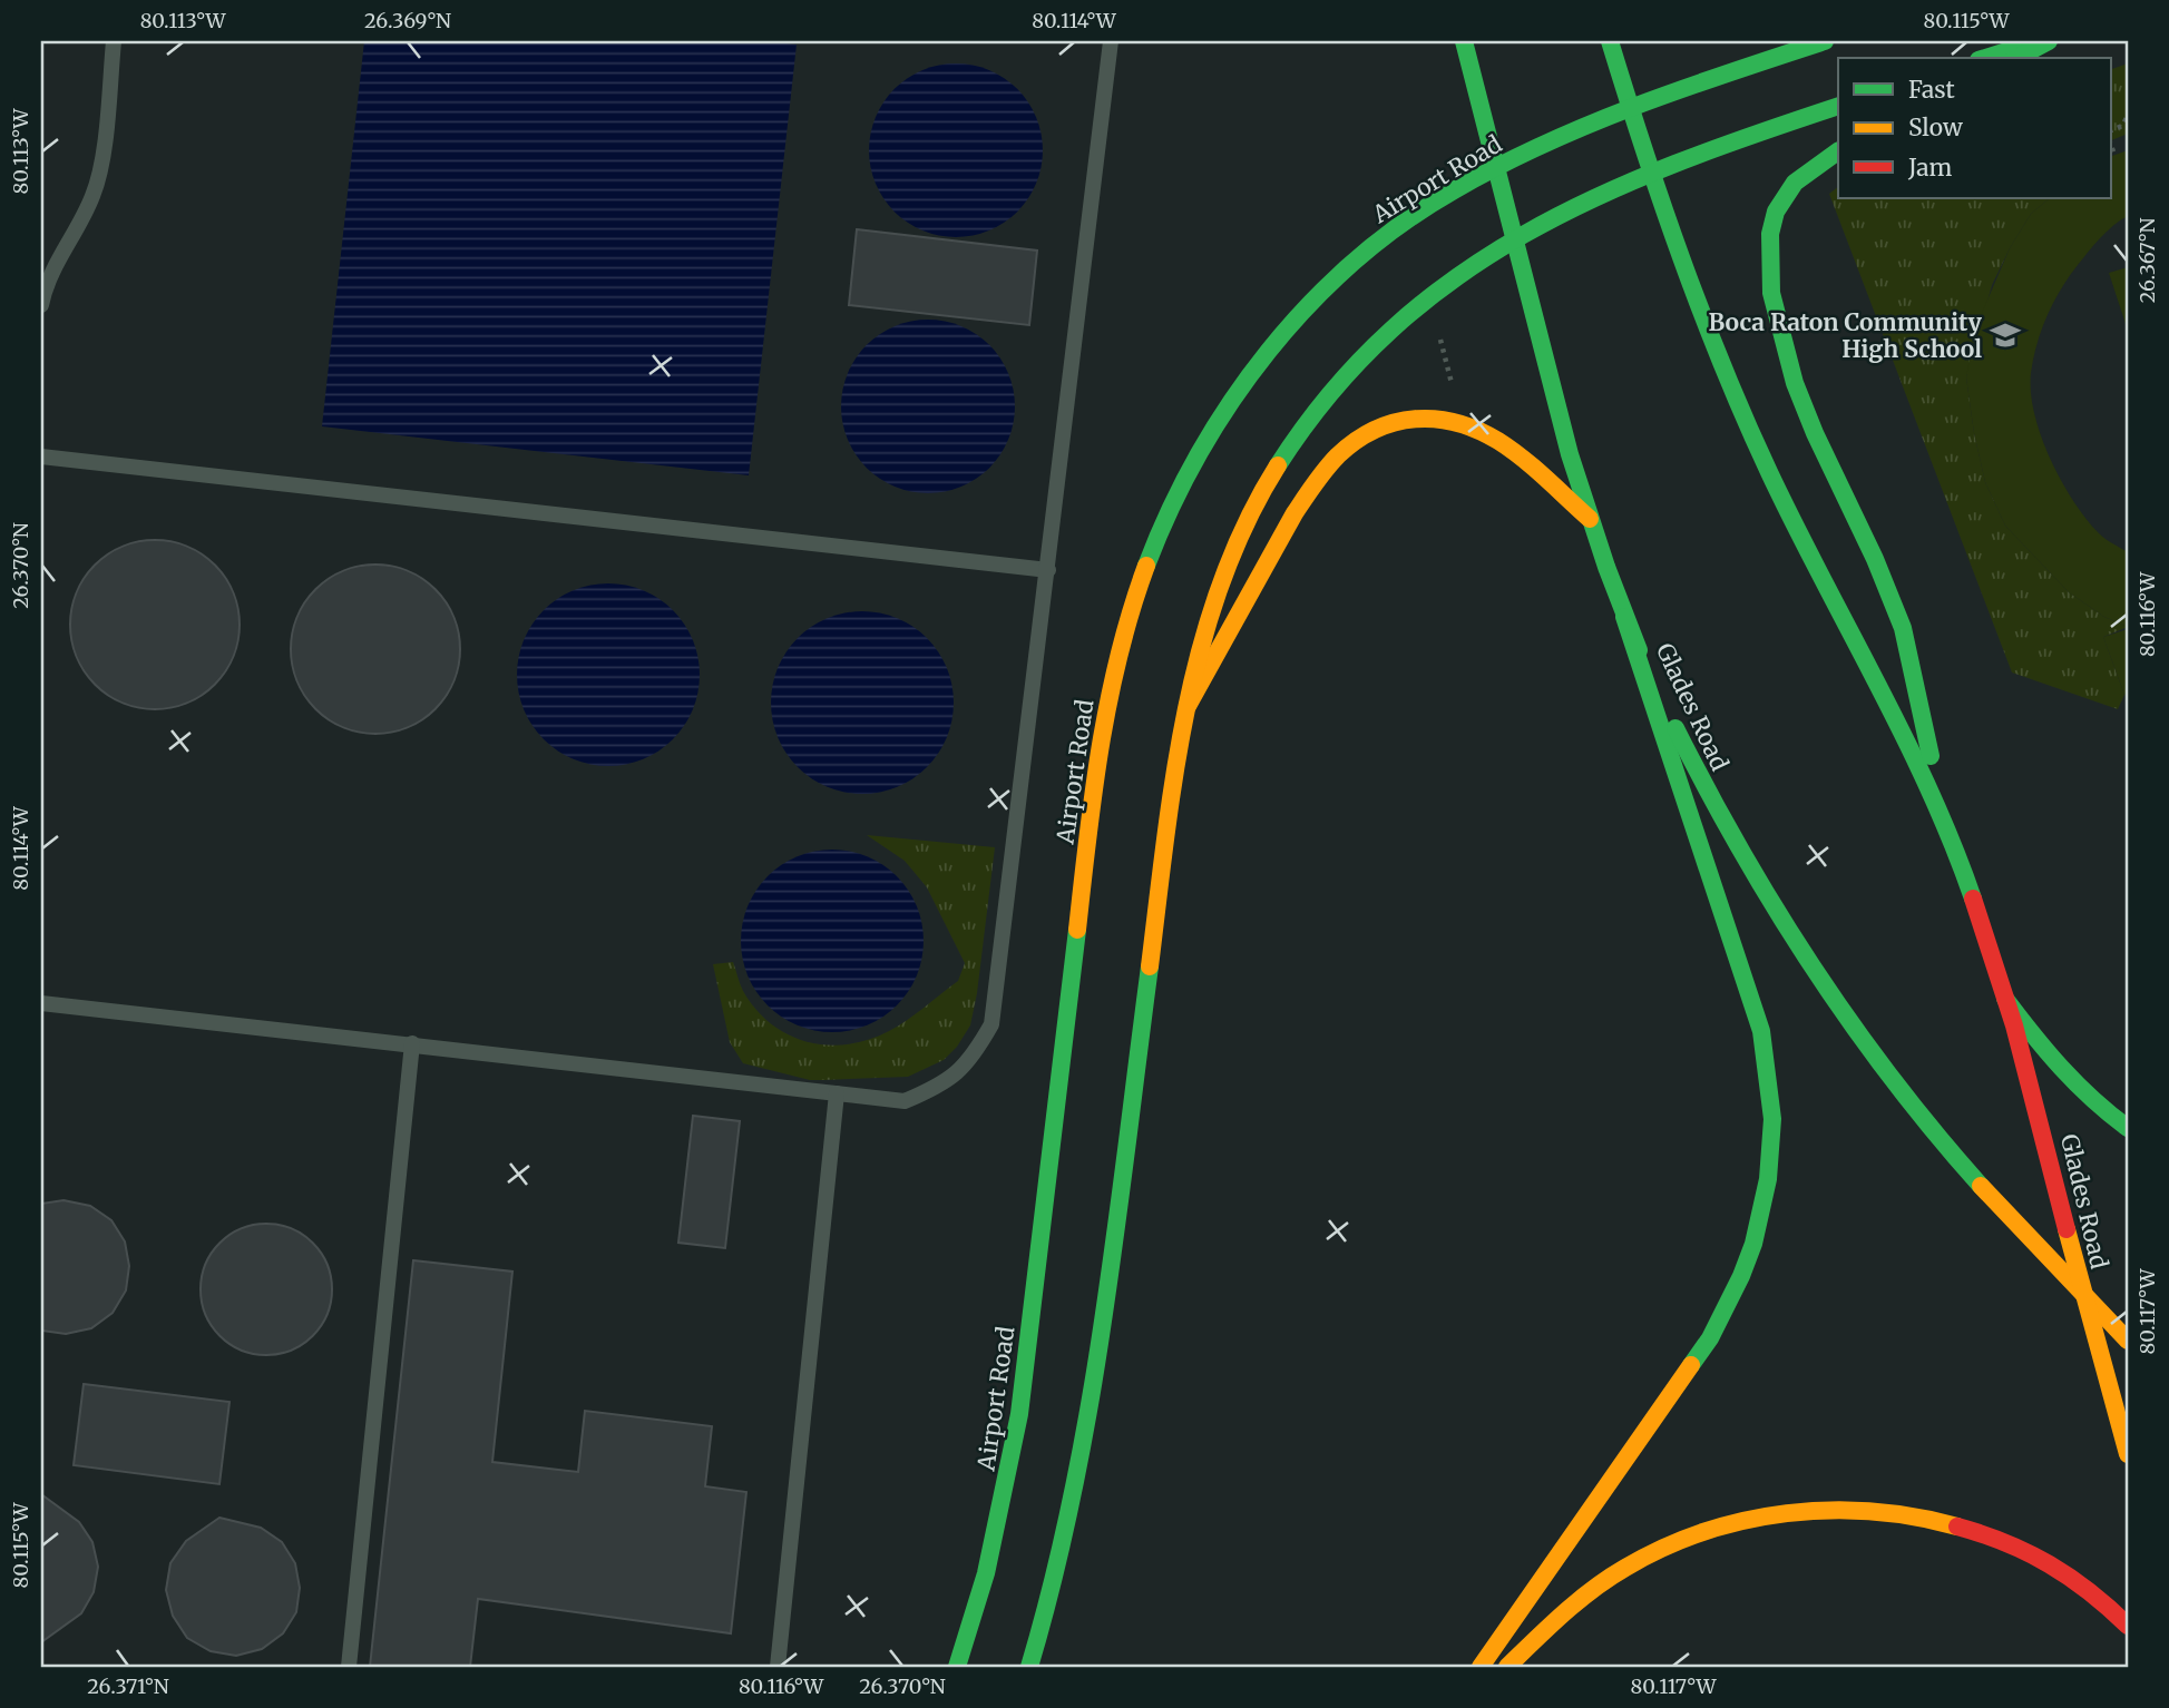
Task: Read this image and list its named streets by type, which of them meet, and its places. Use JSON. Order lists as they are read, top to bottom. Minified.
{"streets":{"main road":["Airport Road","Glades Road"]},"crossings":[["Airport Road","Glades Road"]],"places":{"school or university":["Boca Raton Community High School"]},"legend":["Fast","Slow","Jam"],"coordinates":["80.113°W","26.369°N","80.114°W","80.115°W","26.367°N","26.370°N","80.116°W","80.117°W","26.371°N"]}
